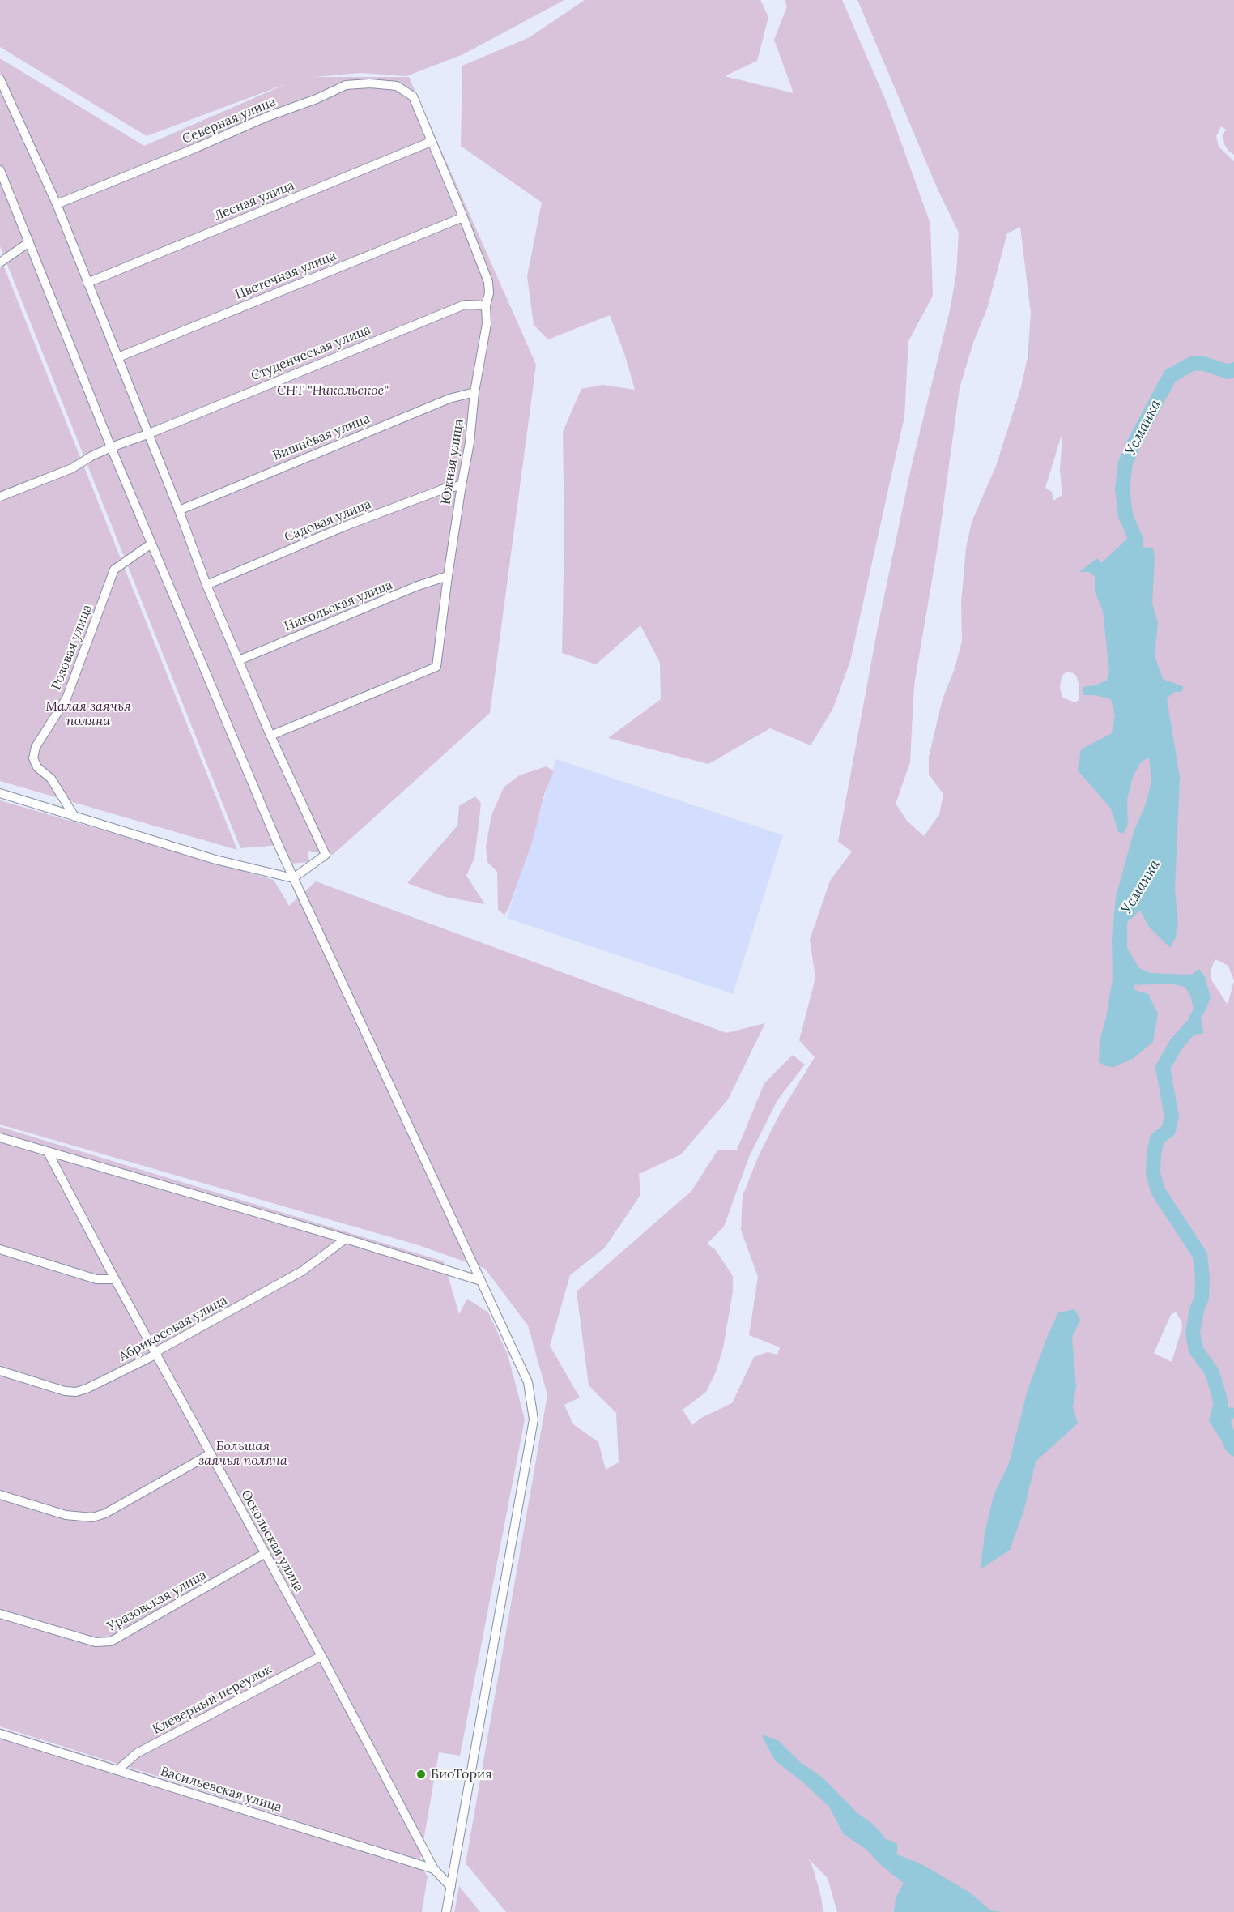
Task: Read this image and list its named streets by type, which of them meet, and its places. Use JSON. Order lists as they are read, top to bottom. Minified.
{"streets":{"street":["Северная улица","Лесная улица","Цветочная улица","Студенческая улица","Вишнёвая улица","Южная улица","Садовая улица","Никольская улица","Розовая улица","Абрикосовая улица","Оскольская улица","Уразовская улица","Клеверный переулок","Васильевская улица"]},"crossings":[["Северная улица","Южная улица"],["Лесная улица","Южная улица"],["Цветочная улица","Южная улица"],["Студенческая улица","Южная улица"],["Вишнёвая улица","Южная улица"],["Южная улица","Садовая улица"],["Южная улица","Никольская улица"],["Абрикосовая улица","Оскольская улица"],["Оскольская улица","Уразовская улица"],["Оскольская улица","Клеверный переулок"],["Оскольская улица","Васильевская улица"],["Клеверный переулок","Васильевская улица"]],"water":["Усманка"],"parks":["СНТ \"Никольское\"","Малая заячья поляна","Большая заячья поляна"],"places":["БиоТория"]}
